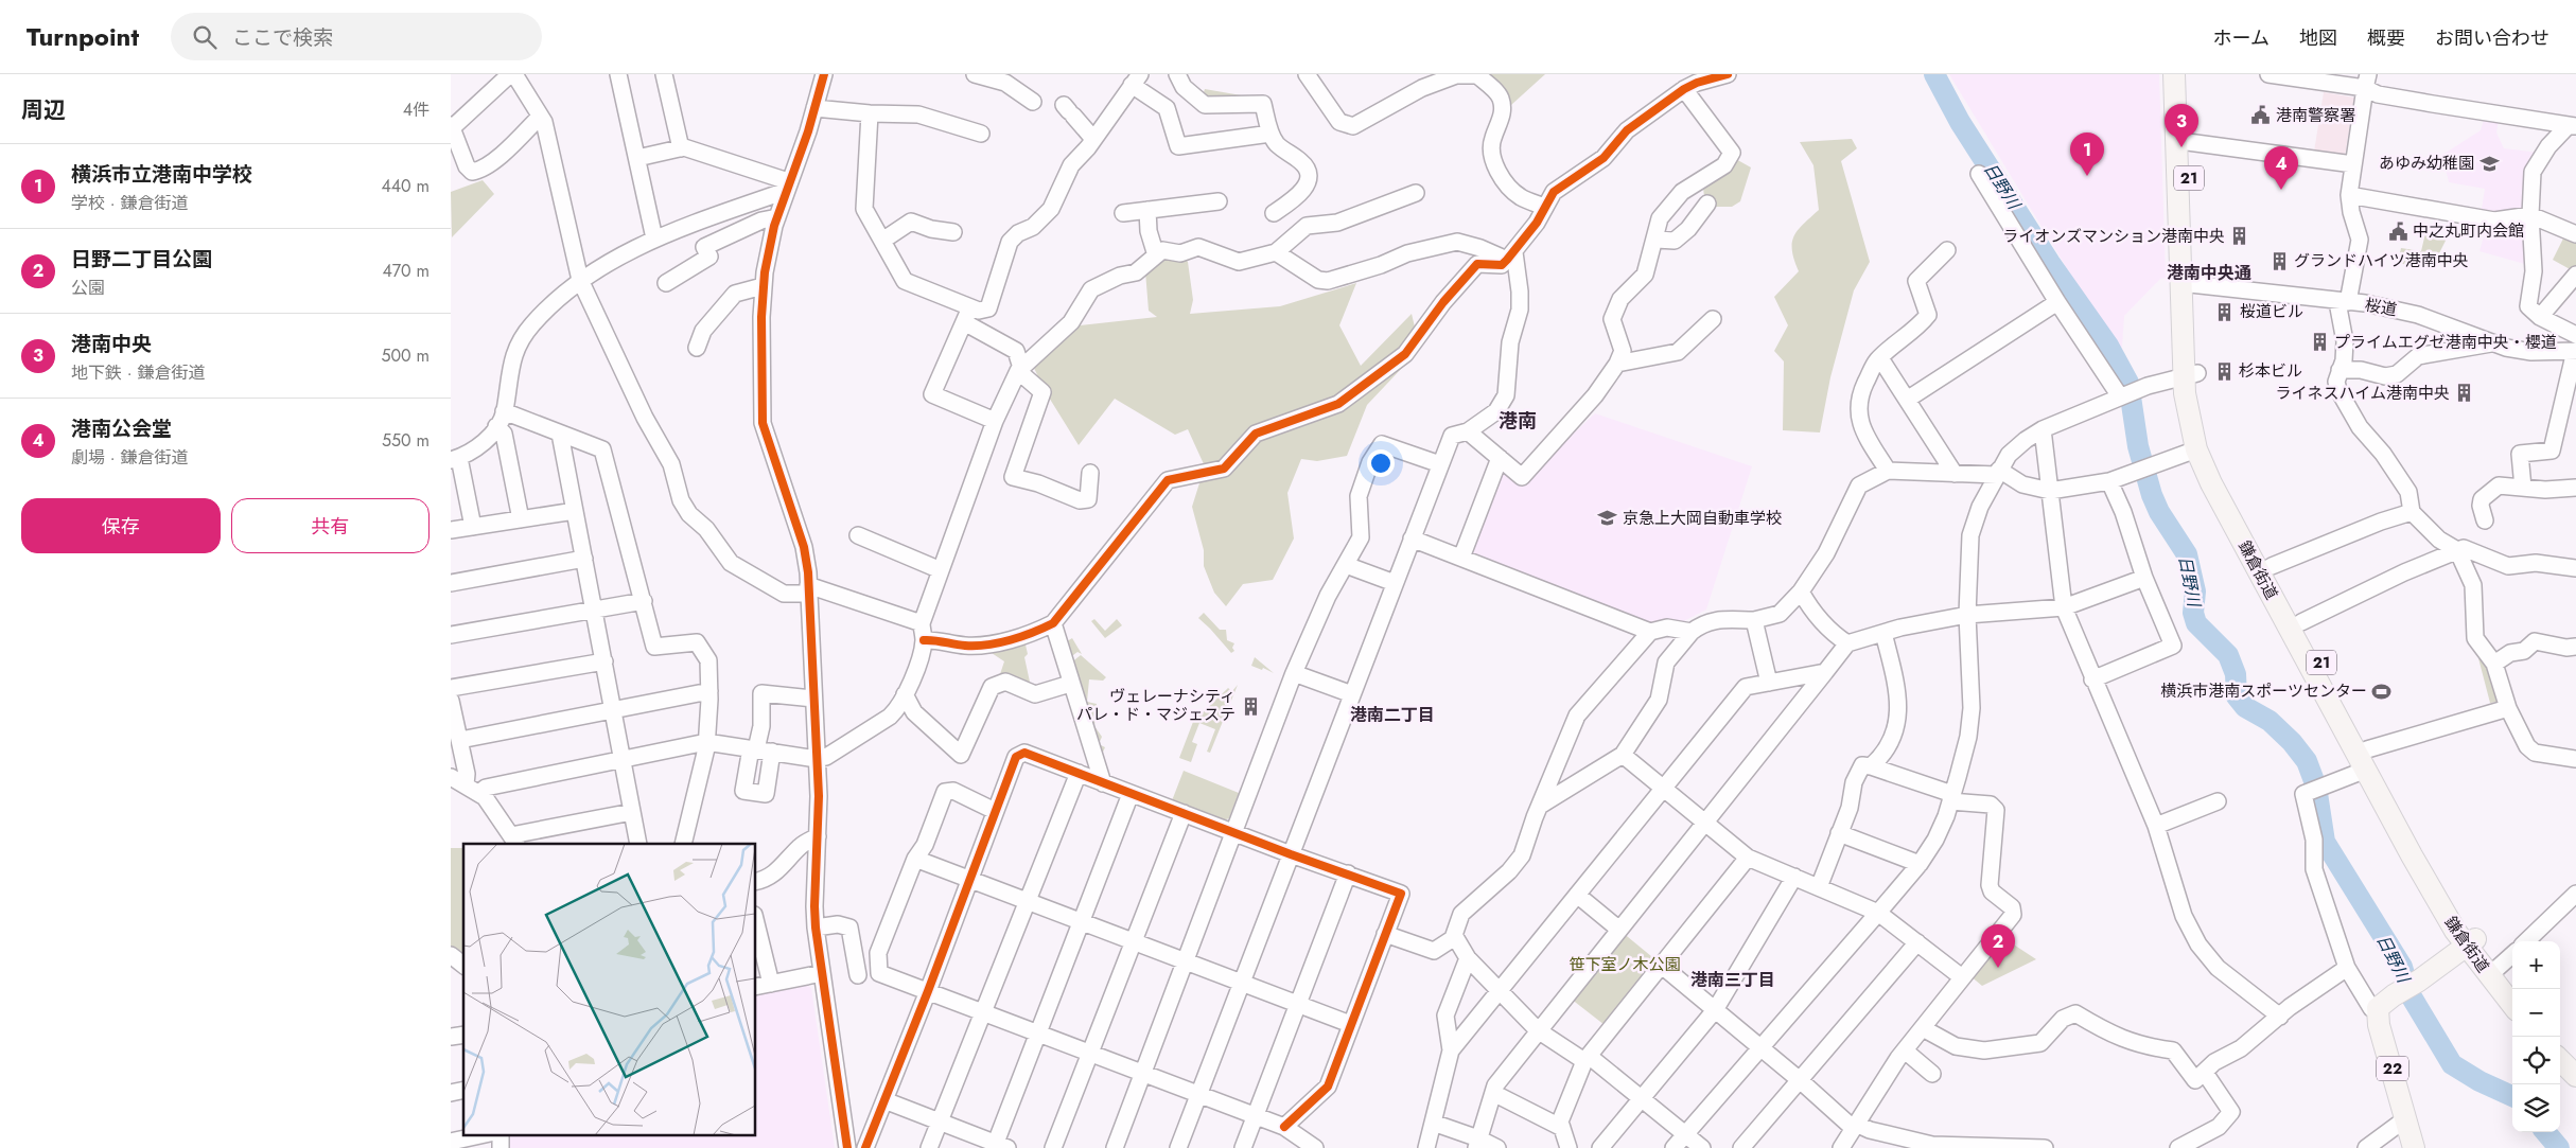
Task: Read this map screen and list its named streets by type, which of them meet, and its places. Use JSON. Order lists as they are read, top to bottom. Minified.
{"streets":{"main road":["21","鎌倉街道","22"],"street":["桜道"]},"crossings":[["桜道","鎌倉街道"]],"districts":["港南中央通","港南","港南二丁目","港南三丁目"],"water":["日野川"],"parks":["笹下室ノ木公園"],"places":{"public building":["港南警察署","中之丸町内会館"],"school or university":["あゆみ幼稚園","京急上大岡自動車学校"],"building":["ライオンズマンション港南中央","グランドハイツ港南中央","桜道ビル","プライムエグゼ港南中央・櫻道","杉本ビル","ライネスハイム港南中央","ヴェレーナシティ パレ・ド・マジェステ"],"sports":["横浜市港南スポーツセンター"]},"page":{"header":"Turnpoint","search":"ここで検索","nav":["ホーム","地図","概要","お問い合わせ"],"heading":["周辺","4件"],"pins":["3","1","4","2"],"list":[{"mark":"1","name":"横浜市立港南中学校","note":"学校 · 鎌倉街道","value":"440 m"},{"mark":"2","name":"日野二丁目公園","note":"公園","value":"470 m"},{"mark":"3","name":"港南中央","note":"地下鉄 · 鎌倉街道","value":"500 m"},{"mark":"4","name":"港南公会堂","note":"劇場 · 鎌倉街道","value":"550 m"}],"buttons":["保存","共有"],"map_buttons":["+","−"]}}
